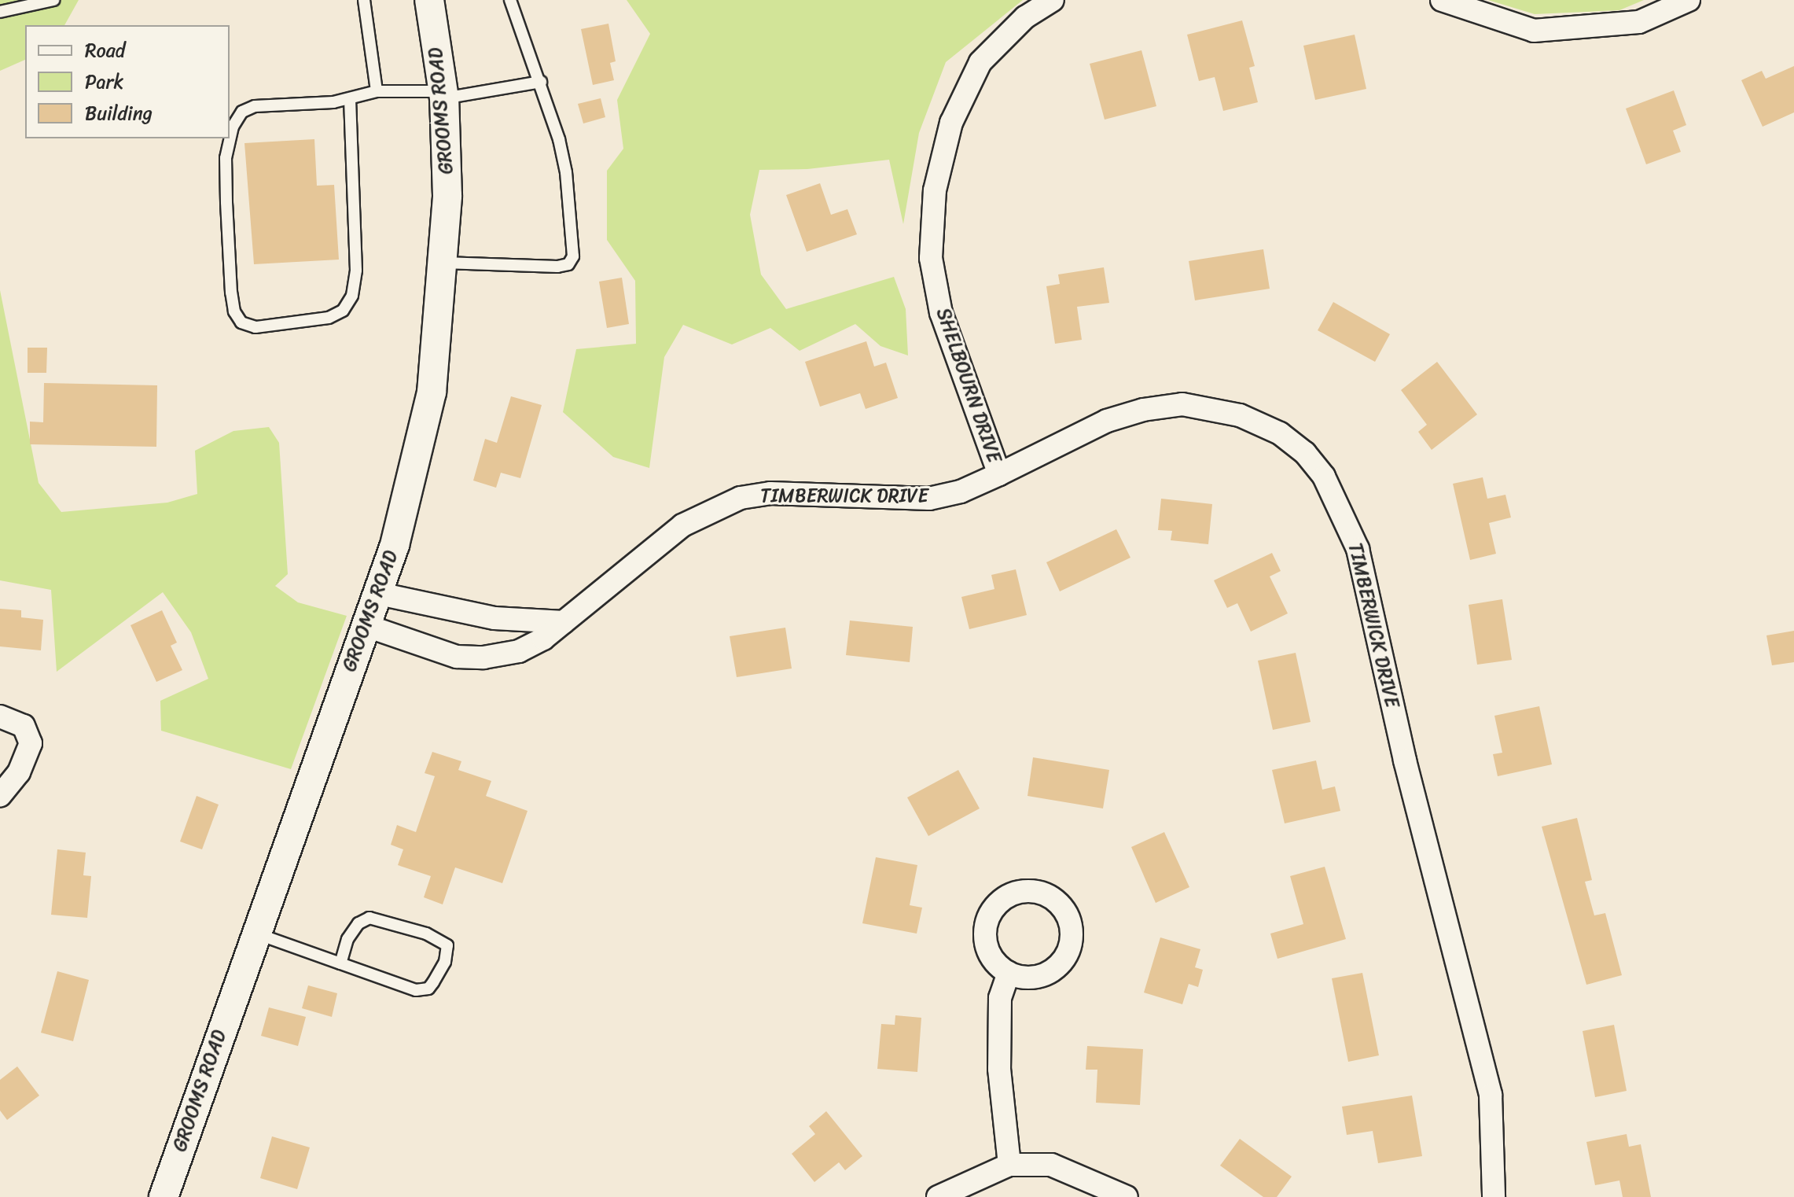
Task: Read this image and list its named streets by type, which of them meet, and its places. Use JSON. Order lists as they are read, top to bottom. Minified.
{"streets":{"street":["GROOMS ROAD","SHELBOURN DRIVE","TIMBERWICK DRIVE"]},"crossings":[["GROOMS ROAD","TIMBERWICK DRIVE"],["SHELBOURN DRIVE","TIMBERWICK DRIVE"]],"legend":["Road","Park","Building"]}
